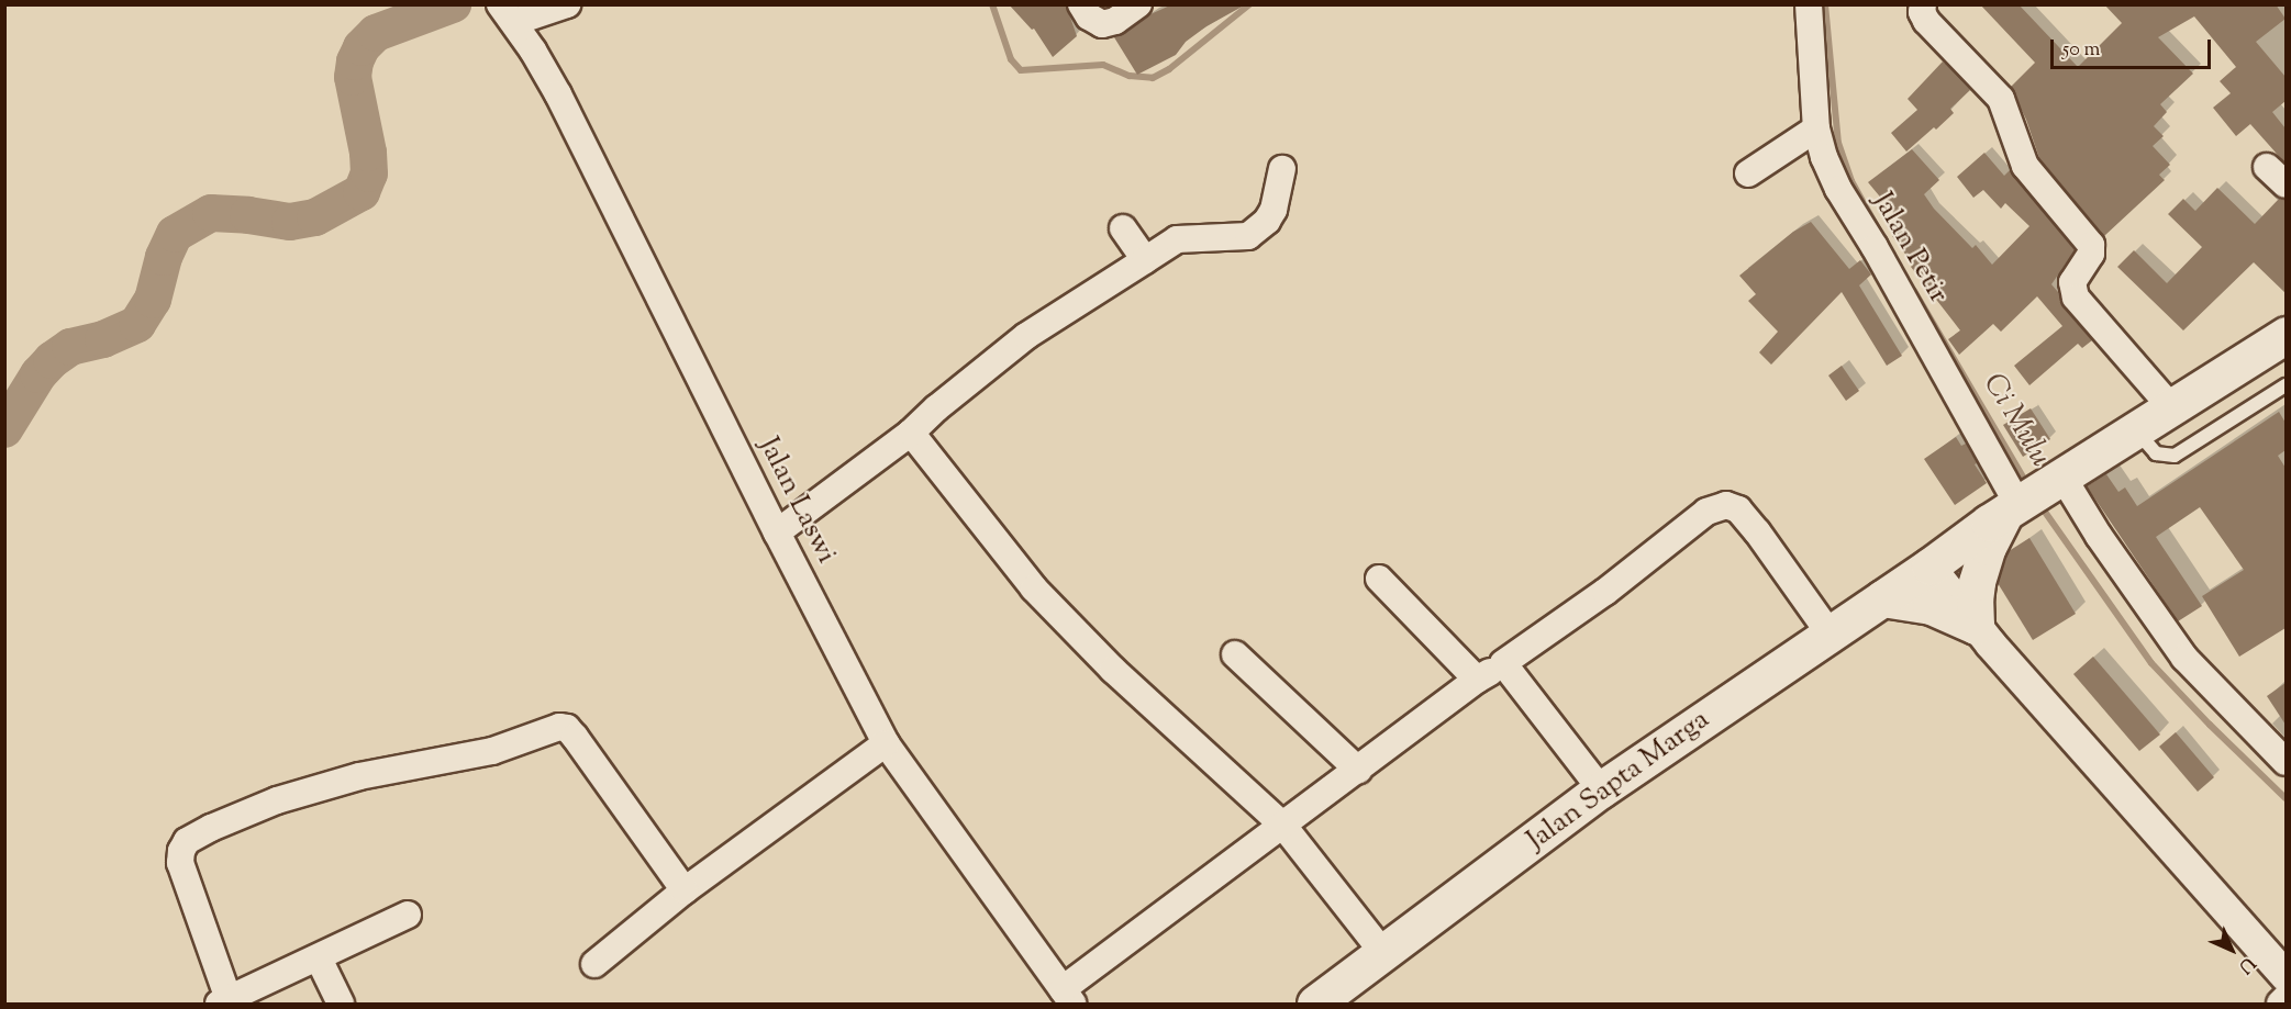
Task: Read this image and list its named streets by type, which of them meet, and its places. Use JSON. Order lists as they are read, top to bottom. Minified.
{"streets":{"main road":["Jalan Sapta Marga"],"street":["Jalan Petir","Jalan Laswi"]},"crossings":[["Jalan Petir","Jalan Sapta Marga"]],"water":["Ci Mulu"],"scale_bar":"50 m","north":"bottom right"}
